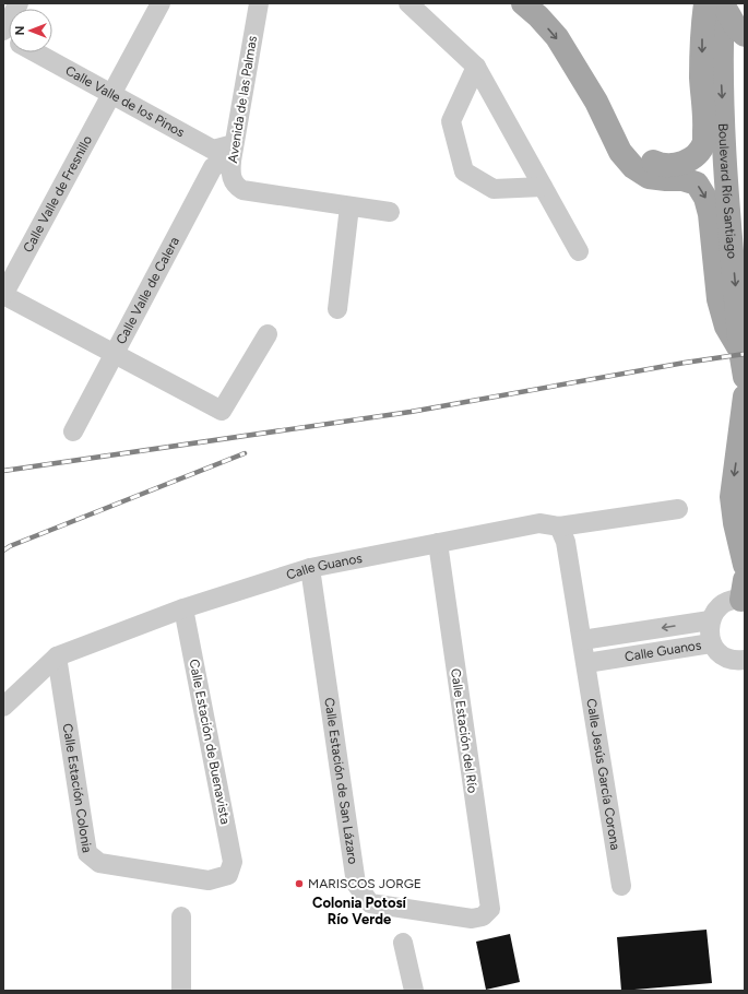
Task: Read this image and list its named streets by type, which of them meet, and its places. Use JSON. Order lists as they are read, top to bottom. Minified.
{"streets":{"main road":["Boulevard Río Santiago"],"street":["Avenida de las Palmas","Calle Valle de los Pinos","Calle Valle de Fresnillo","Calle Valle de Calera","Calle Guanos","Calle Estación del Río","Calle Estación de Buenavista","Calle Jesús García Corona","Calle Estación de San Lázaro","Calle Estación Colonia"]},"crossings":[["Calle Valle de los Pinos","Calle Valle de Fresnillo"],["Calle Valle de los Pinos","Calle Valle de Calera"],["Calle Guanos","Calle Estación del Río"],["Calle Guanos","Calle Estación de Buenavista"],["Calle Guanos","Calle Jesús García Corona"],["Calle Guanos","Calle Estación de San Lázaro"],["Calle Guanos","Calle Estación Colonia"],["Calle Estación del Río","Calle Estación de San Lázaro"],["Calle Estación de Buenavista","Calle Estación Colonia"]],"one_way":["Boulevard Río Santiago"],"districts":["Colonia Potosí Río Verde"],"places":["MARISCOS JORGE"],"north":"left"}
